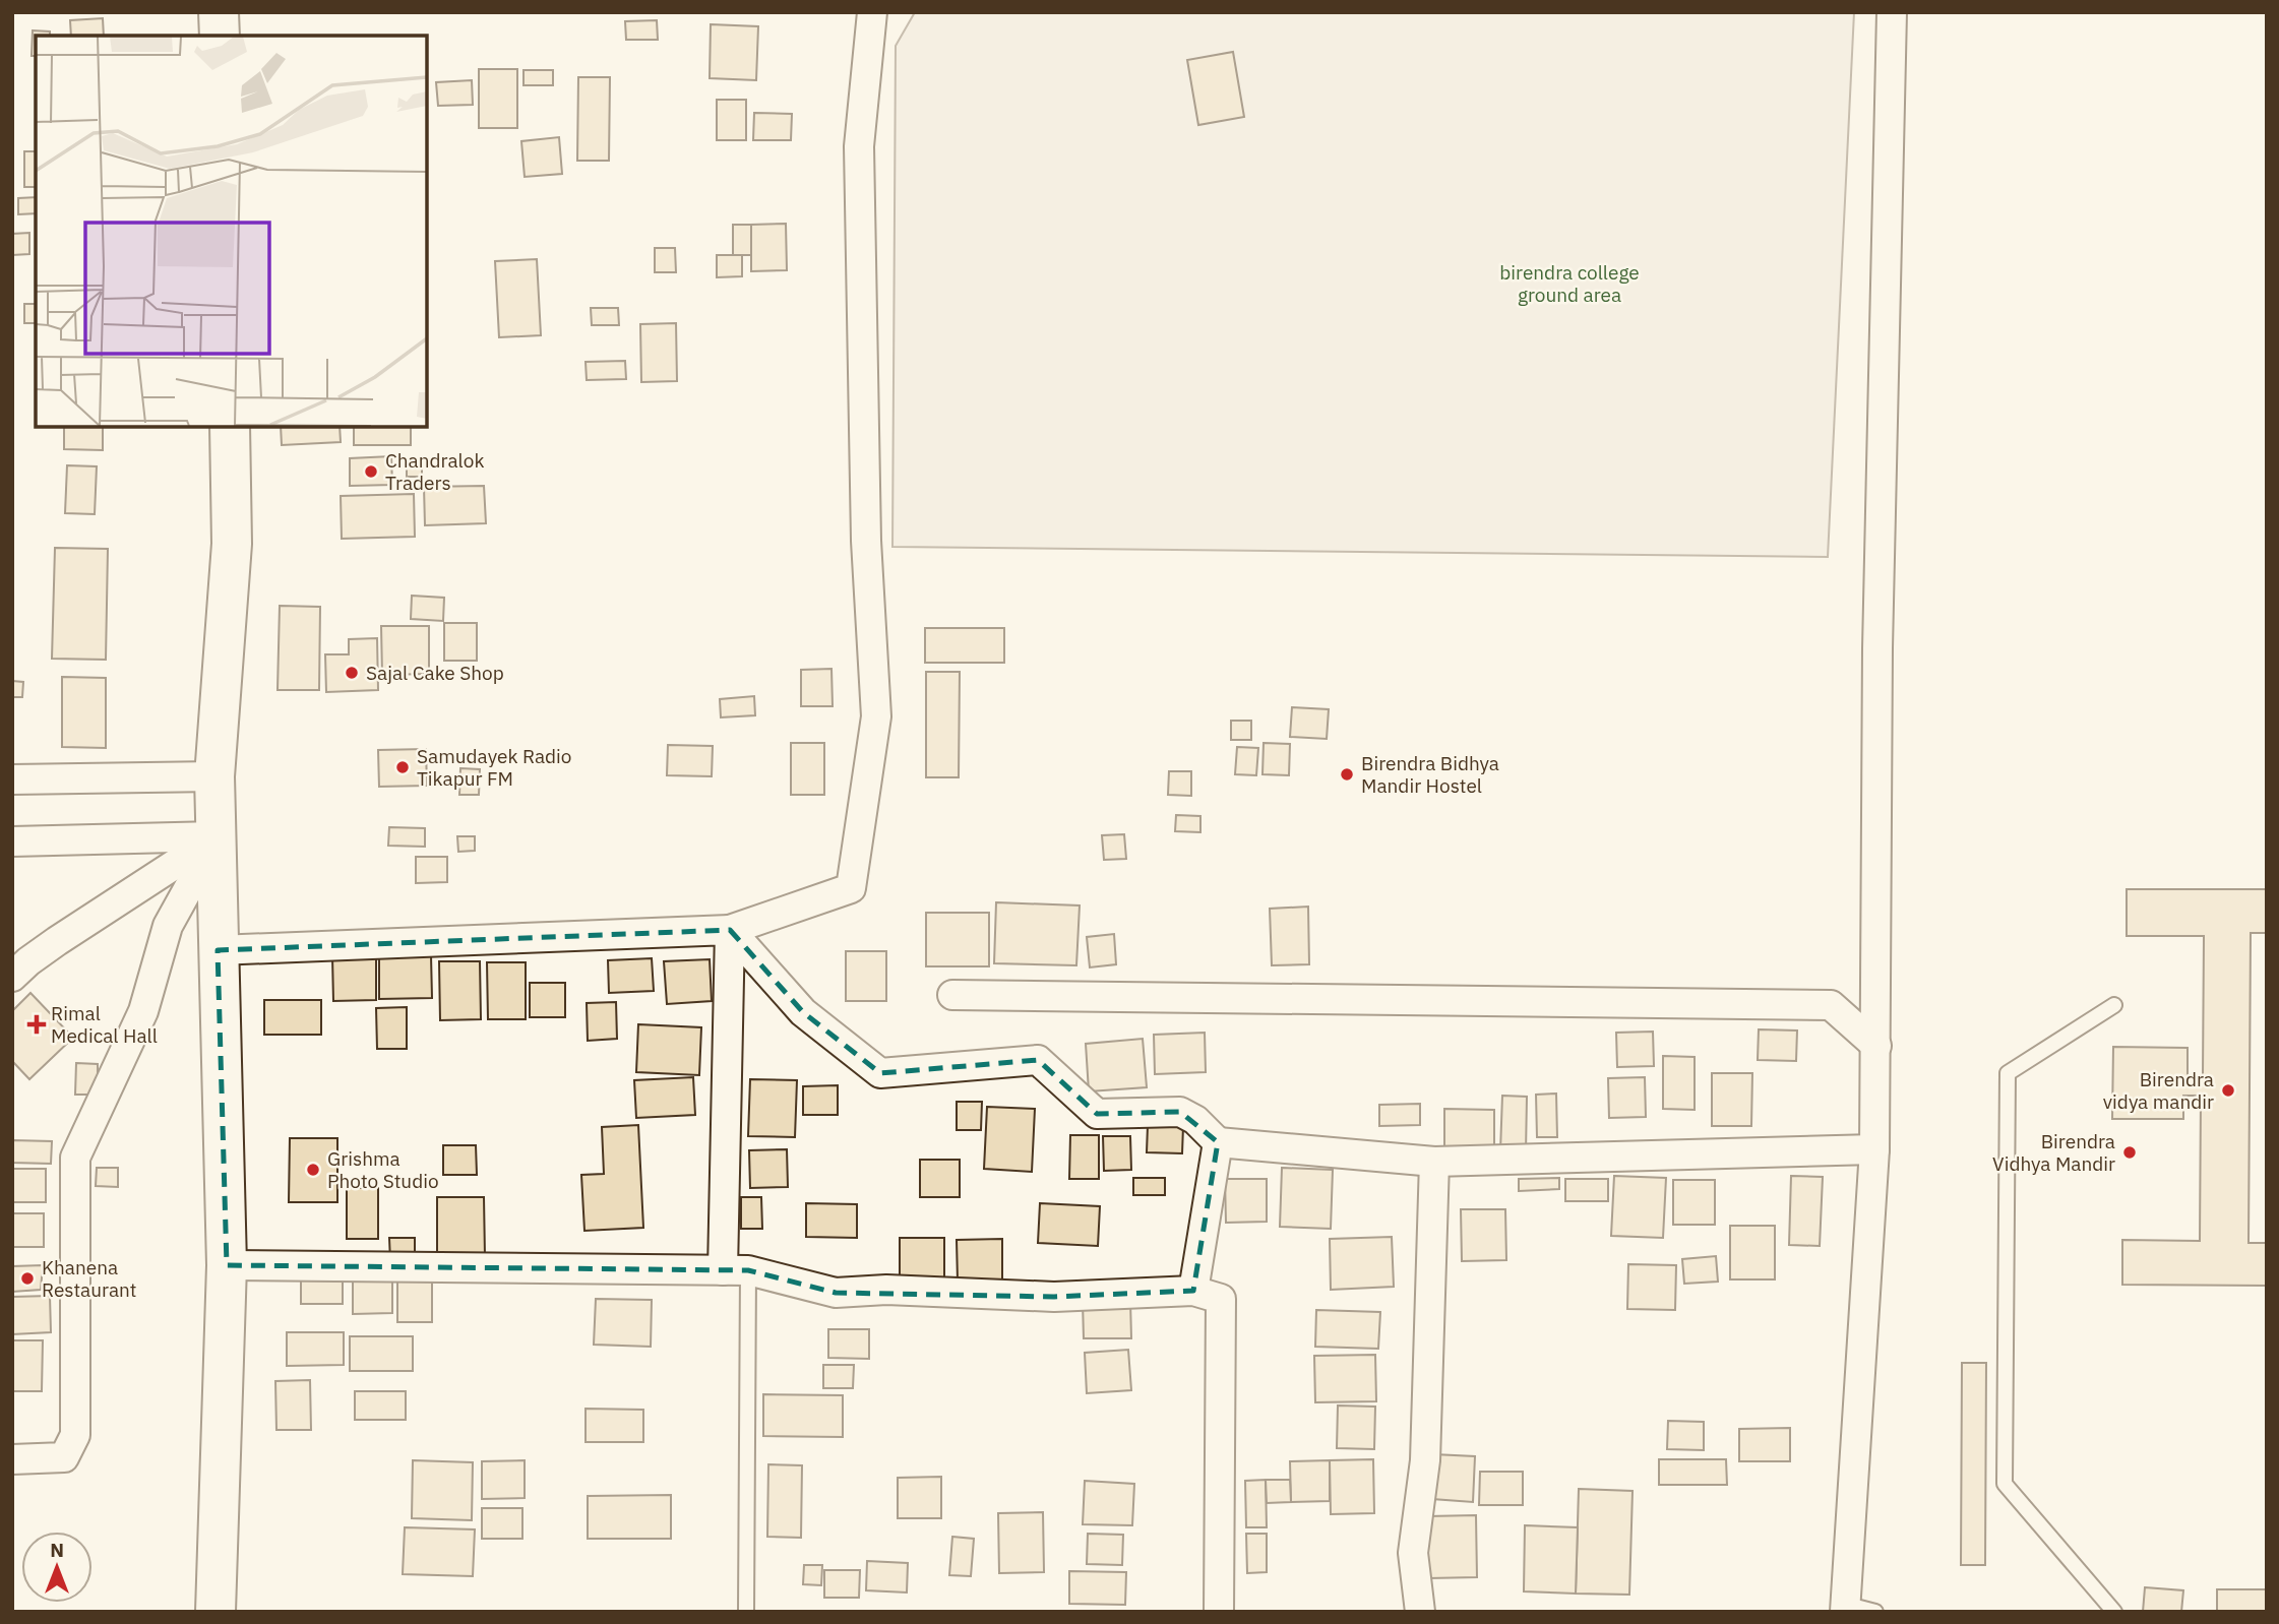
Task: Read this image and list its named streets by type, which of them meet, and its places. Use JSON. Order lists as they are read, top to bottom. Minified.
{"parks":["birendra college ground area"],"places":{"other":["Chandralok Traders","Sajal Cake Shop","Samudayek Radio Tikapur FM","Birendra Bidhya Mandir Hostel","Birendra vidya mandir","Birendra Vidhya Mandir","Grishma Photo Studio","Khanena Restaurant"],"health":["Rimal Medical Hall"]},"north":"top"}
